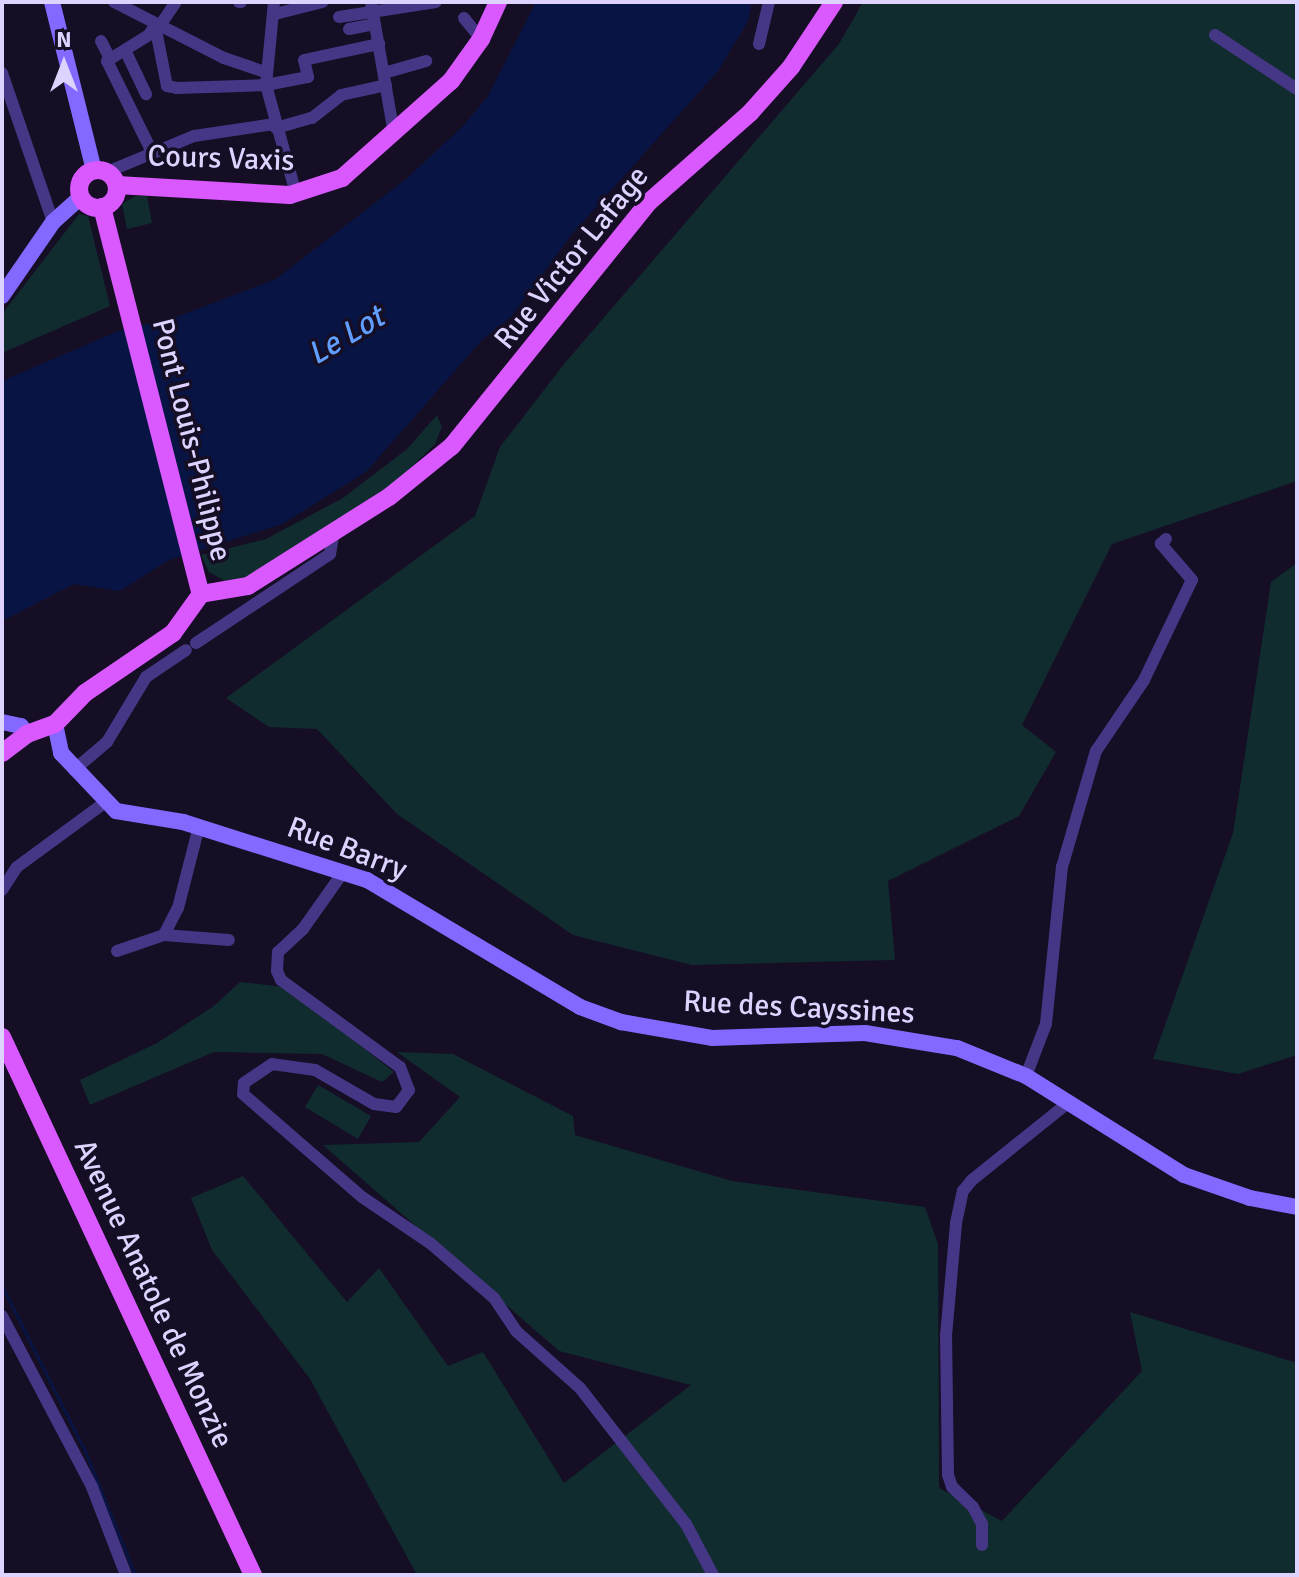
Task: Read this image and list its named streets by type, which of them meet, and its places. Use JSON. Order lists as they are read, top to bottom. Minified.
{"streets":{"main road":["Cours Vaxis","Rue Victor Lafage","Pont Louis-Philippe","Avenue Anatole de Monzie"],"street":["Rue Barry","Rue des Cayssines"]},"crossings":[["Rue Victor Lafage","Pont Louis-Philippe"],["Rue Barry","Rue des Cayssines"]],"water":["Le Lot"],"north":"top"}
